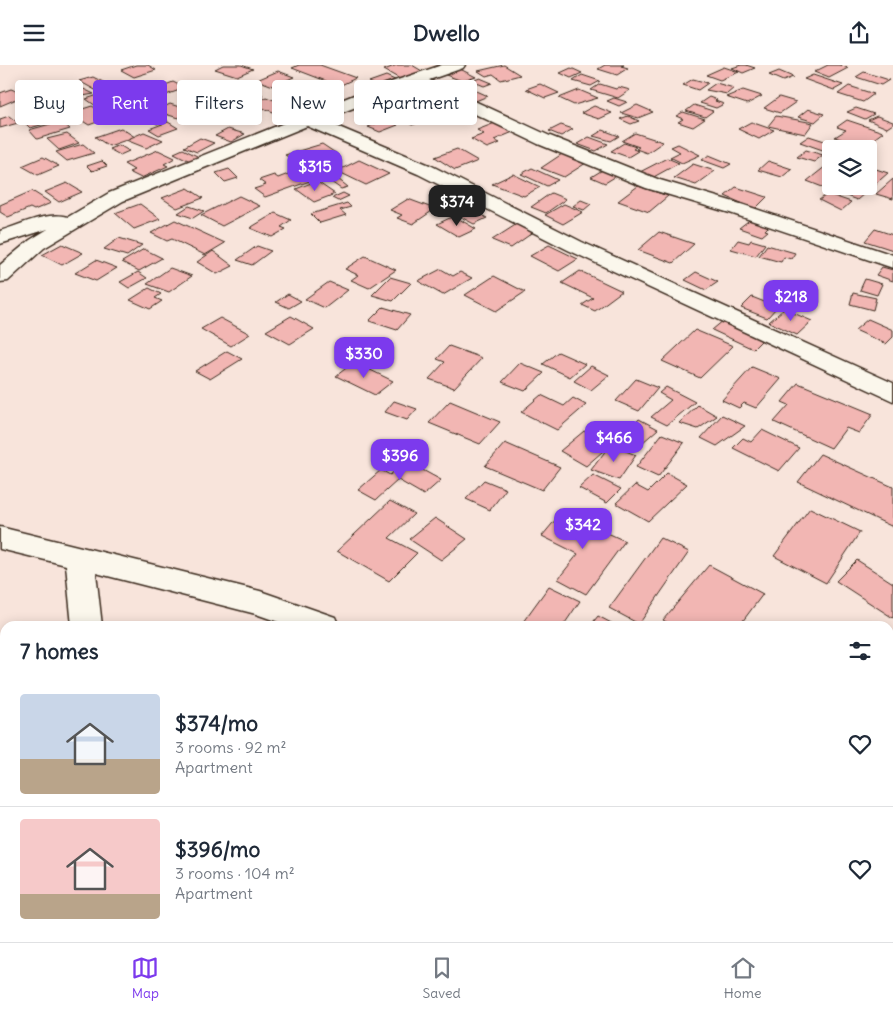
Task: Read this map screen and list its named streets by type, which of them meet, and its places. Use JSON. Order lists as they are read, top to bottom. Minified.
{"page":{"header":"Dwello","chip":["Buy","Rent","Filters","New","Apartment"],"price":["$315","$374","$218","$330","$466","$396","$342"],"heading":"7 homes","list":[{"name":"$374/mo","note":"3 rooms · 92 m² · Apartment"},{"name":"$396/mo","note":"3 rooms · 104 m² · Apartment"}],"tabs":["Map","Saved","Home"]}}
